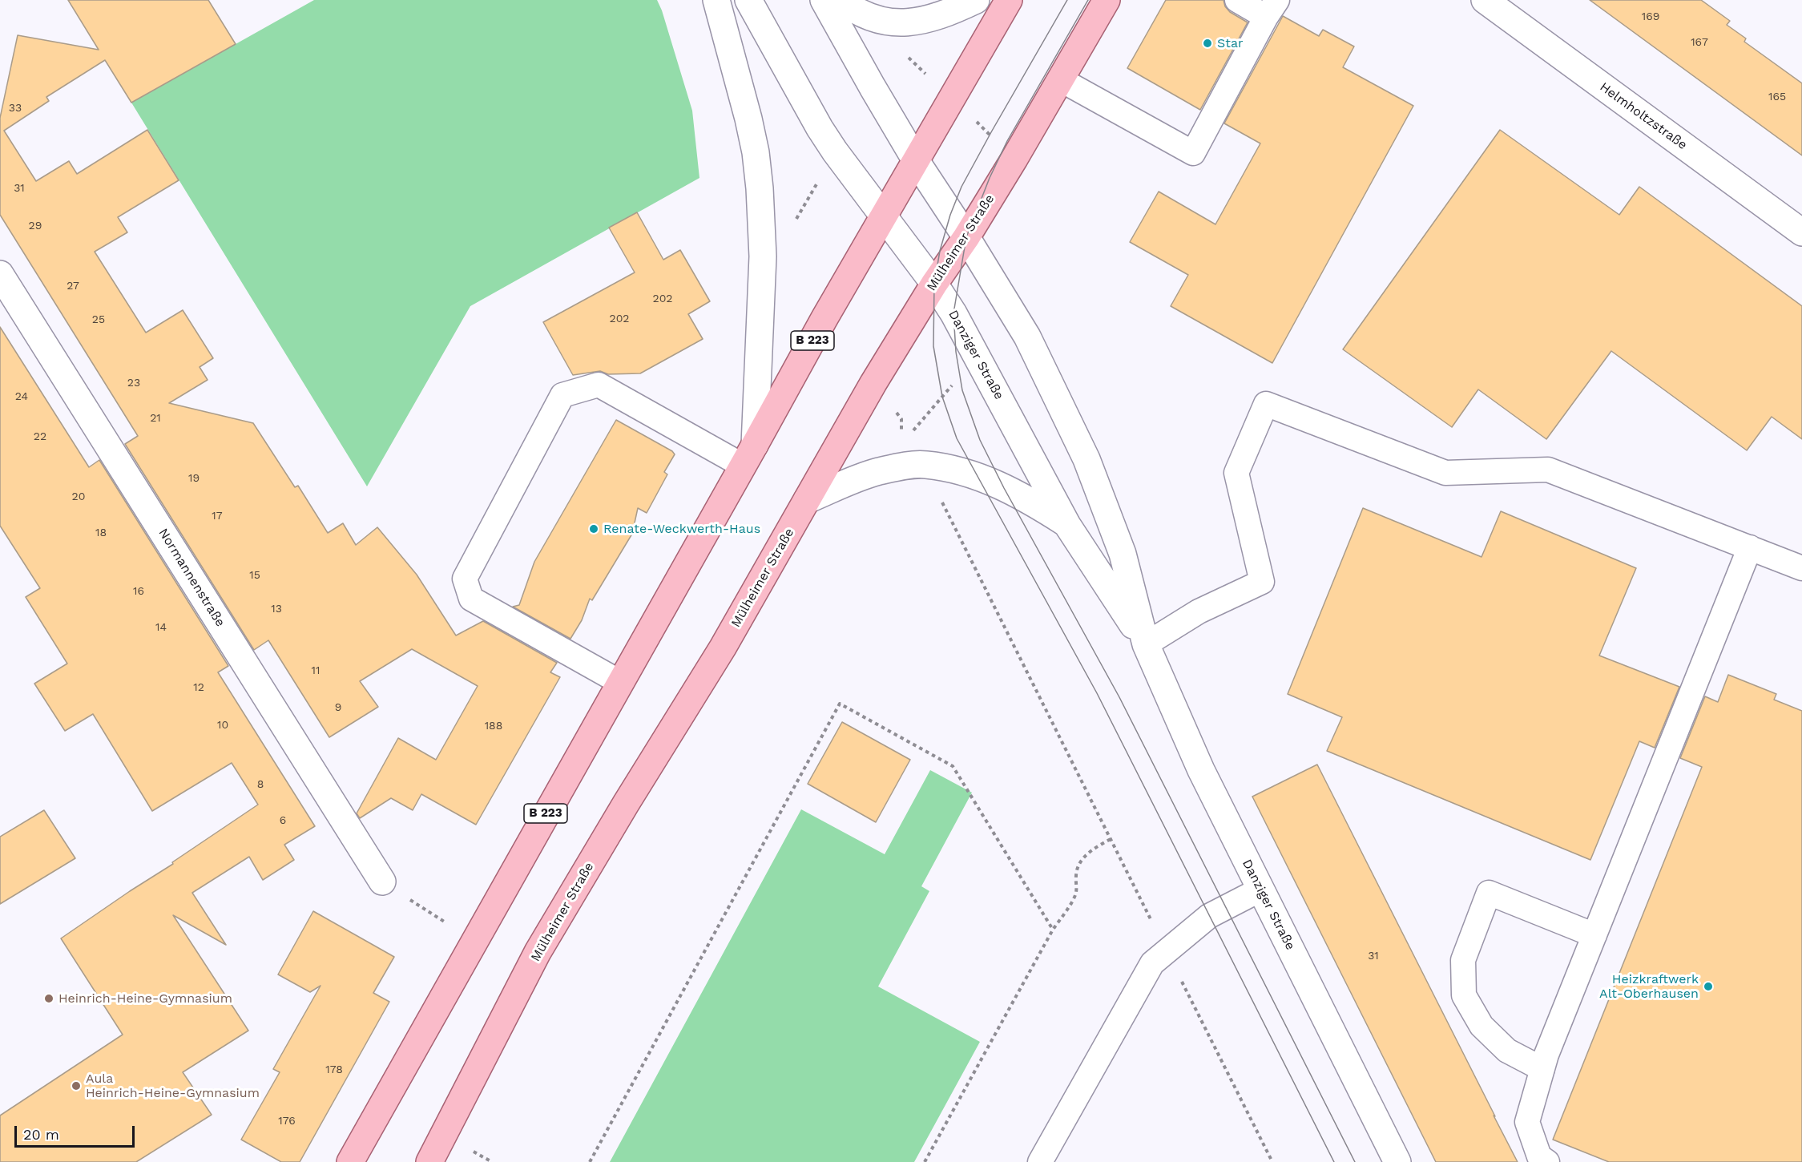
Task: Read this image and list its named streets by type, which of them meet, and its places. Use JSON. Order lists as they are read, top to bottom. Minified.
{"streets":{"main road":["Helmholtzstraße","Mülheimer Straße","B 223","Danziger Straße","Normannenstraße"]},"crossings":[["Mülheimer Straße","Danziger Straße"],["B 223","Danziger Straße"]],"places":["Star","Renate-Weckwerth-Haus","Heizkraftwerk Alt-Oberhausen","Heinrich-Heine-Gymnasium","Aula Heinrich-Heine-Gymnasium"],"house_numbers":["169","167","165","33","31","29","27","202","202","25","23","24","21","22","19","20","17","18","15","16","13","14","11","12","9","10","188","8","6","31","178","176"],"scale_bar":"20 m"}
